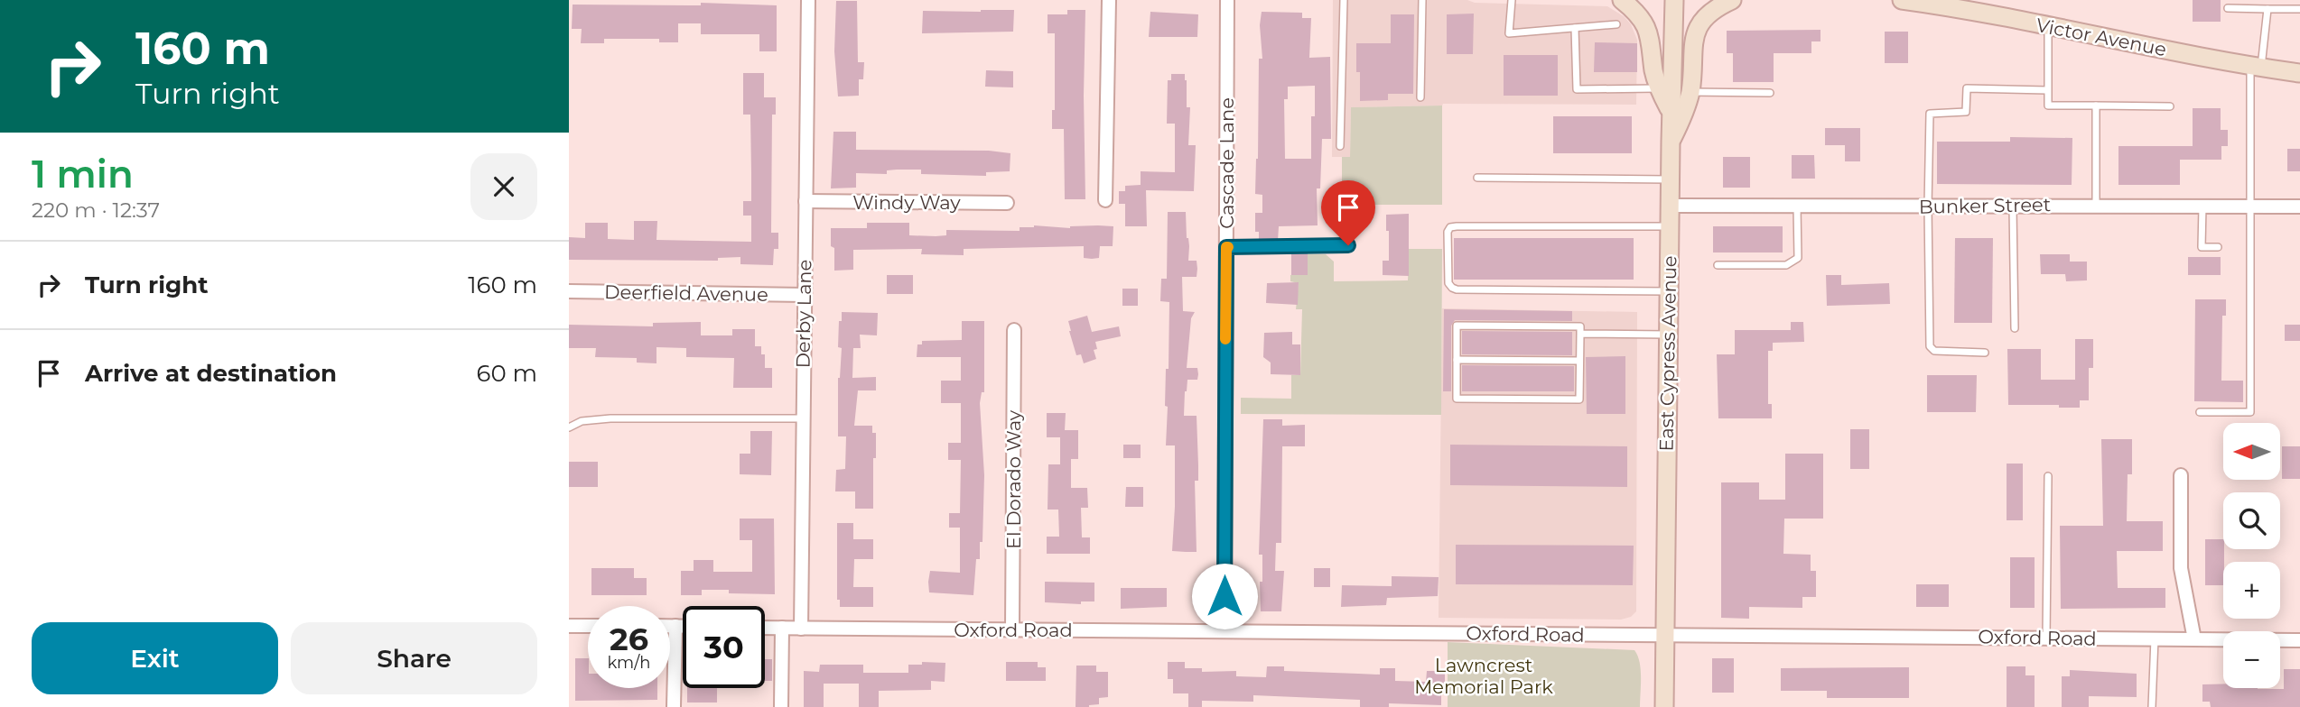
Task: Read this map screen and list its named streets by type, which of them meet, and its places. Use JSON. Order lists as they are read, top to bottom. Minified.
{"streets":{"main road":["Victor Avenue","East Cypress Avenue"],"street":["Cascade Lane","Windy Way","Bunker Street","Deerfield Avenue","Derby Lane","El Dorado Way","Oxford Road"]},"crossings":[["Cascade Lane","Oxford Road"],["Windy Way","Derby Lane"],["Bunker Street","East Cypress Avenue"],["Deerfield Avenue","Derby Lane"],["Derby Lane","Oxford Road"],["East Cypress Avenue","Oxford Road"],["El Dorado Way","Oxford Road"]],"parks":["Lawncrest Memorial Park"],"north":"left","page":{"turn":["160 m","Turn right"],"heading":["1 min","220 m · 12:37"],"list":[{"name":"Turn right","value":"160 m"},{"name":"Arrive at destination","value":"60 m"}],"map_buttons":["+","−"],"speed":"26 km/h","limit":"30","buttons":["Exit","Share"]}}
